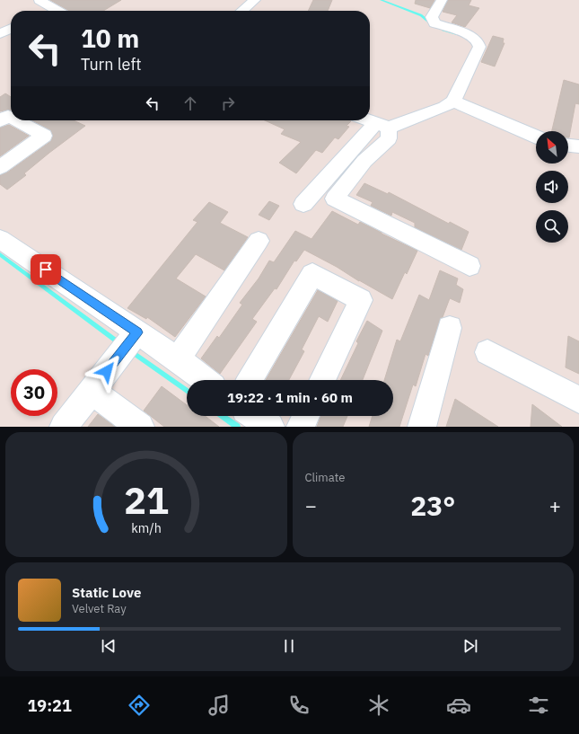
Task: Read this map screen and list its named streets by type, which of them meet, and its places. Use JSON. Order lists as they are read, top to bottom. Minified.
{"north":"top left","page":{"turn":["10 m","Turn left"],"limit":"30","trip":"19:22 · 1 min · 60 m","tile":"Climate","heat":["−","23°","+"],"song":["Static Love","Velvet Ray"],"tabs":"19:21","gauge":["21","km/h"]}}
